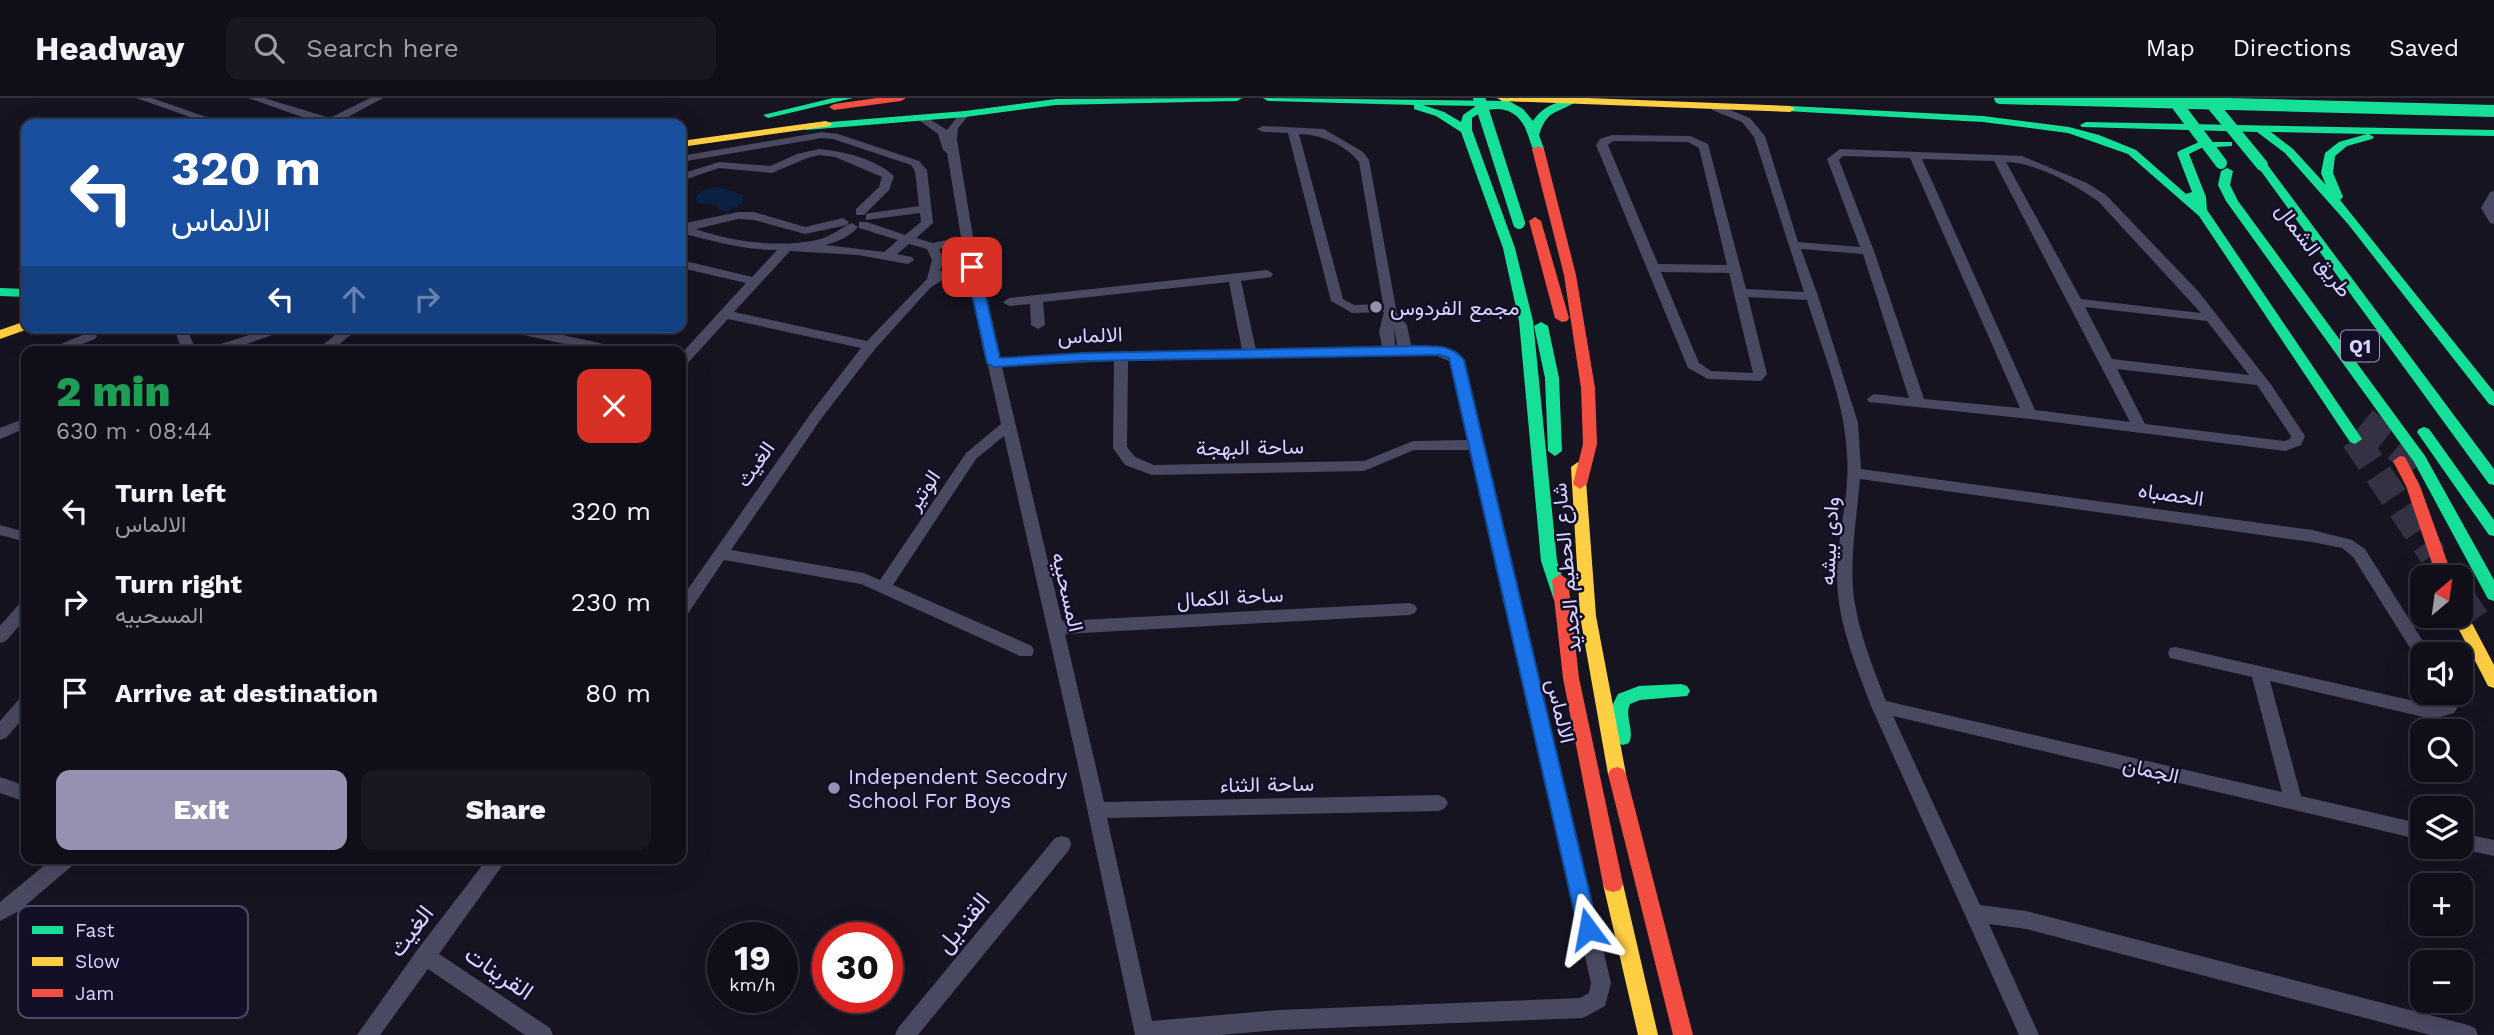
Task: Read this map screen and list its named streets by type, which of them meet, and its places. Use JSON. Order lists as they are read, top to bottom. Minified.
{"streets":{"main road":["طريق الشمال","Q1","شارع الحطيم الجديد"],"street":["الالماس","ساحة البهجة","الغيث","الوتير","الحصباه","وادى بيشه","المسحبيه","ساحة الكمال","الجمان","ساحة الثناء","القنديل","القرينات"]},"crossings":[["الالماس","ساحة البهجة"],["الالماس","المسحبيه"],["الغيث","المسحبيه"],["الغيث","القرينات"],["الوتير","المسحبيه"],["الحصباه","وادى بيشه"],["وادى بيشه","الجمان"],["المسحبيه","ساحة الكمال"],["المسحبيه","ساحة الثناء"]],"places":["مجمع الفردوس","Independent Secodry School For Boys"],"legend":["Fast","Slow","Jam"],"north":"top right","page":{"header":"Headway","search":"Search here","nav":["Map","Directions","Saved"],"turn":["320 m","الالماس"],"heading":["2 min","630 m · 08:44"],"list":[{"name":"Turn left","note":"الالماس","value":"320 m"},{"name":"Turn right","note":"المسحبيه","value":"230 m"},{"name":"Arrive at destination","value":"80 m"}],"map_buttons":["+","−"],"buttons":["Exit","Share"],"speed":"19 km/h","limit":"30"}}
